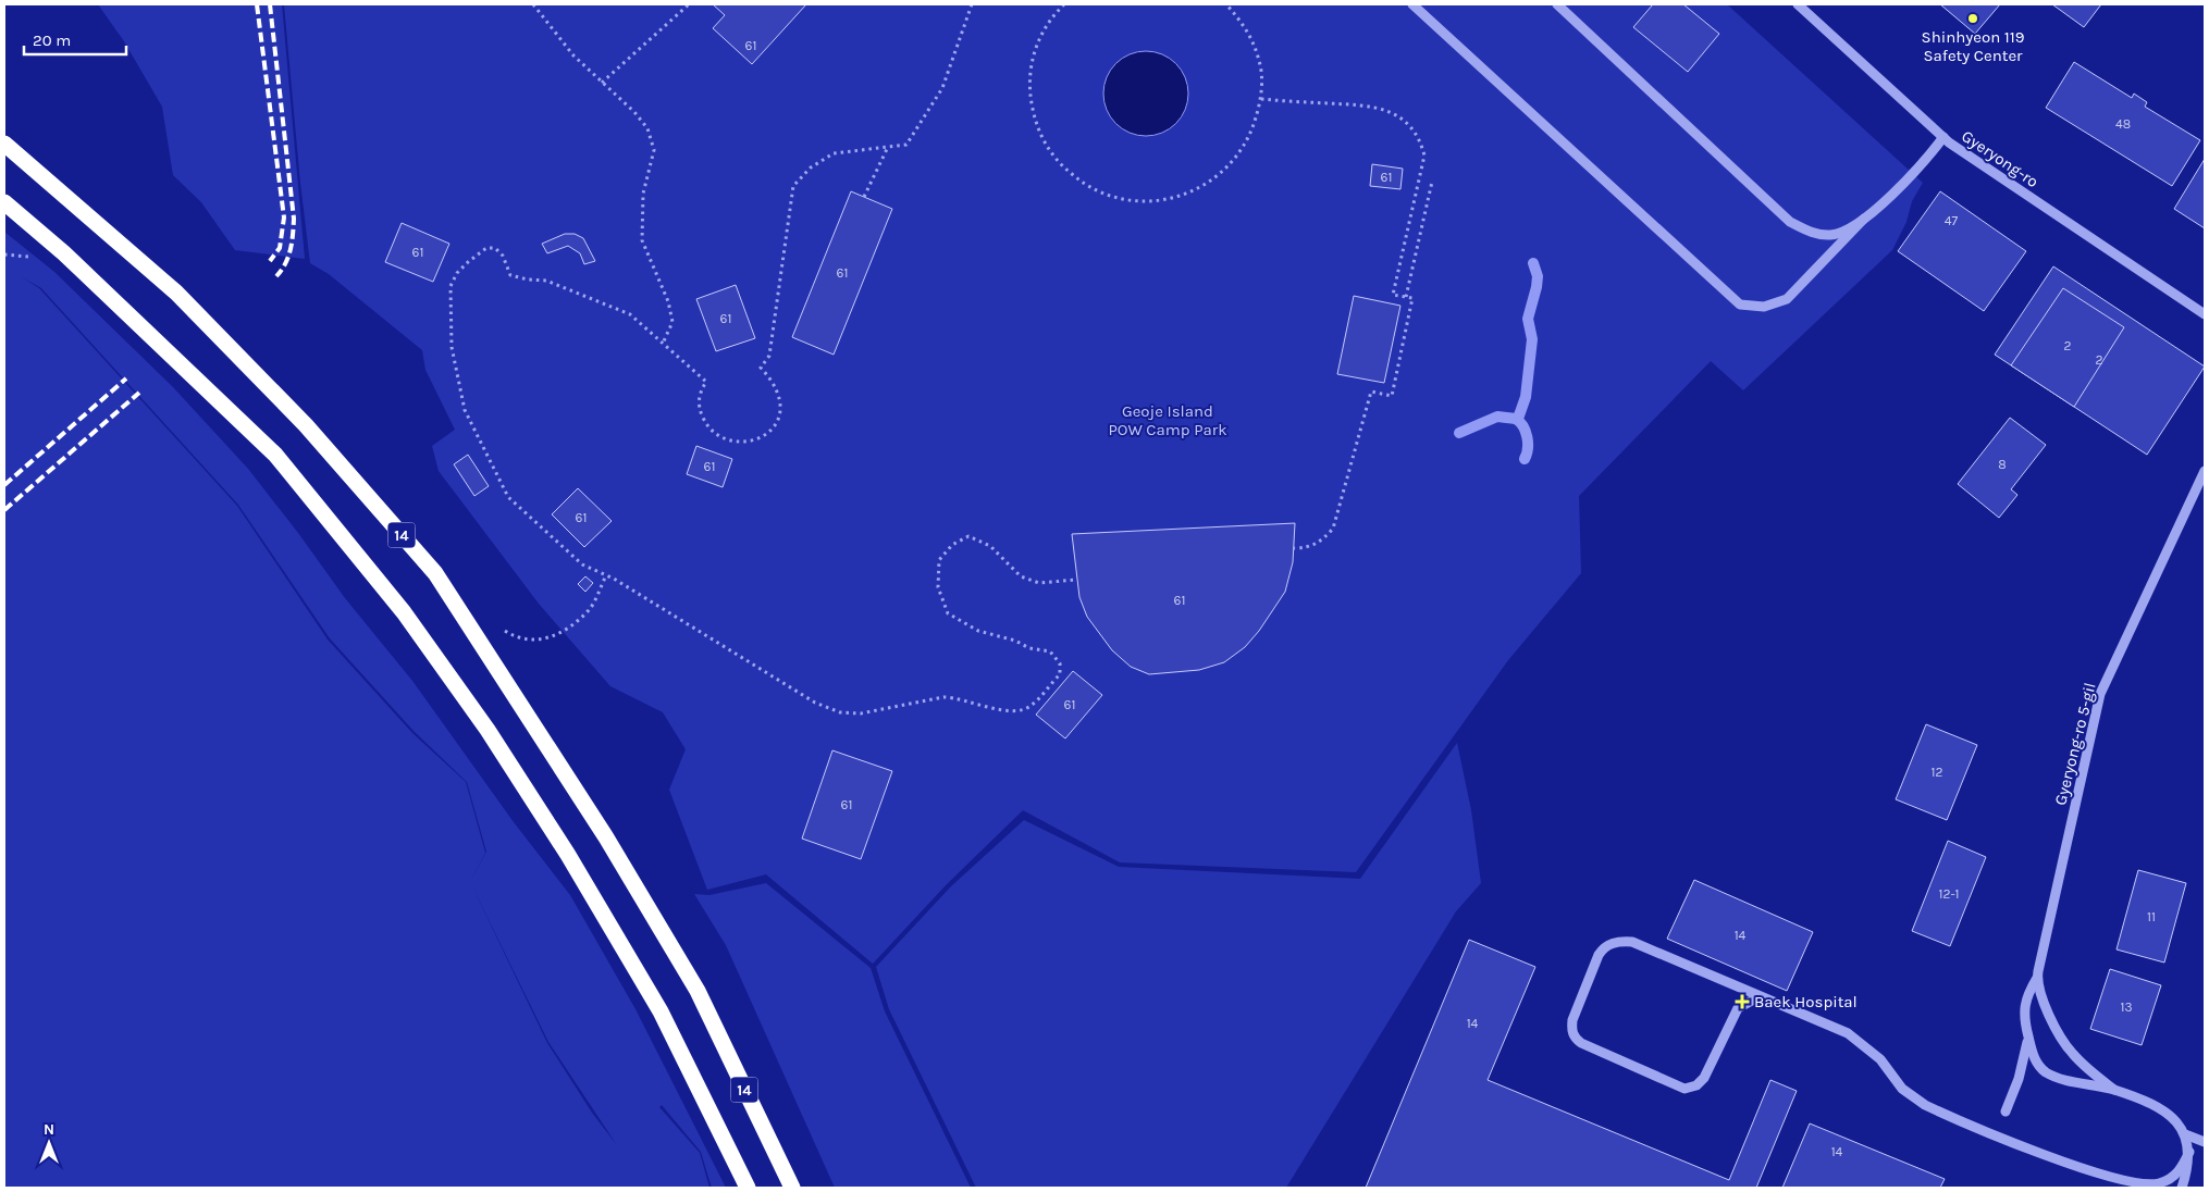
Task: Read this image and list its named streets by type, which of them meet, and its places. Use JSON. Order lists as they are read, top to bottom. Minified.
{"streets":{"highway":["14"],"street":["Gyeryong-ro","Gyeryong-ro 5-gil"]},"parks":["Geoje Island POW Camp Park"],"places":{"other":["Shinhyeon 119 Safety Center"],"health":["Baek Hospital"]},"house_numbers":["61","48","61","47","61","61","61","2","2","8","61","61","61","61","12","61","12-1","11","14","13","14","14"],"scale_bar":"20 m","north":"top"}
